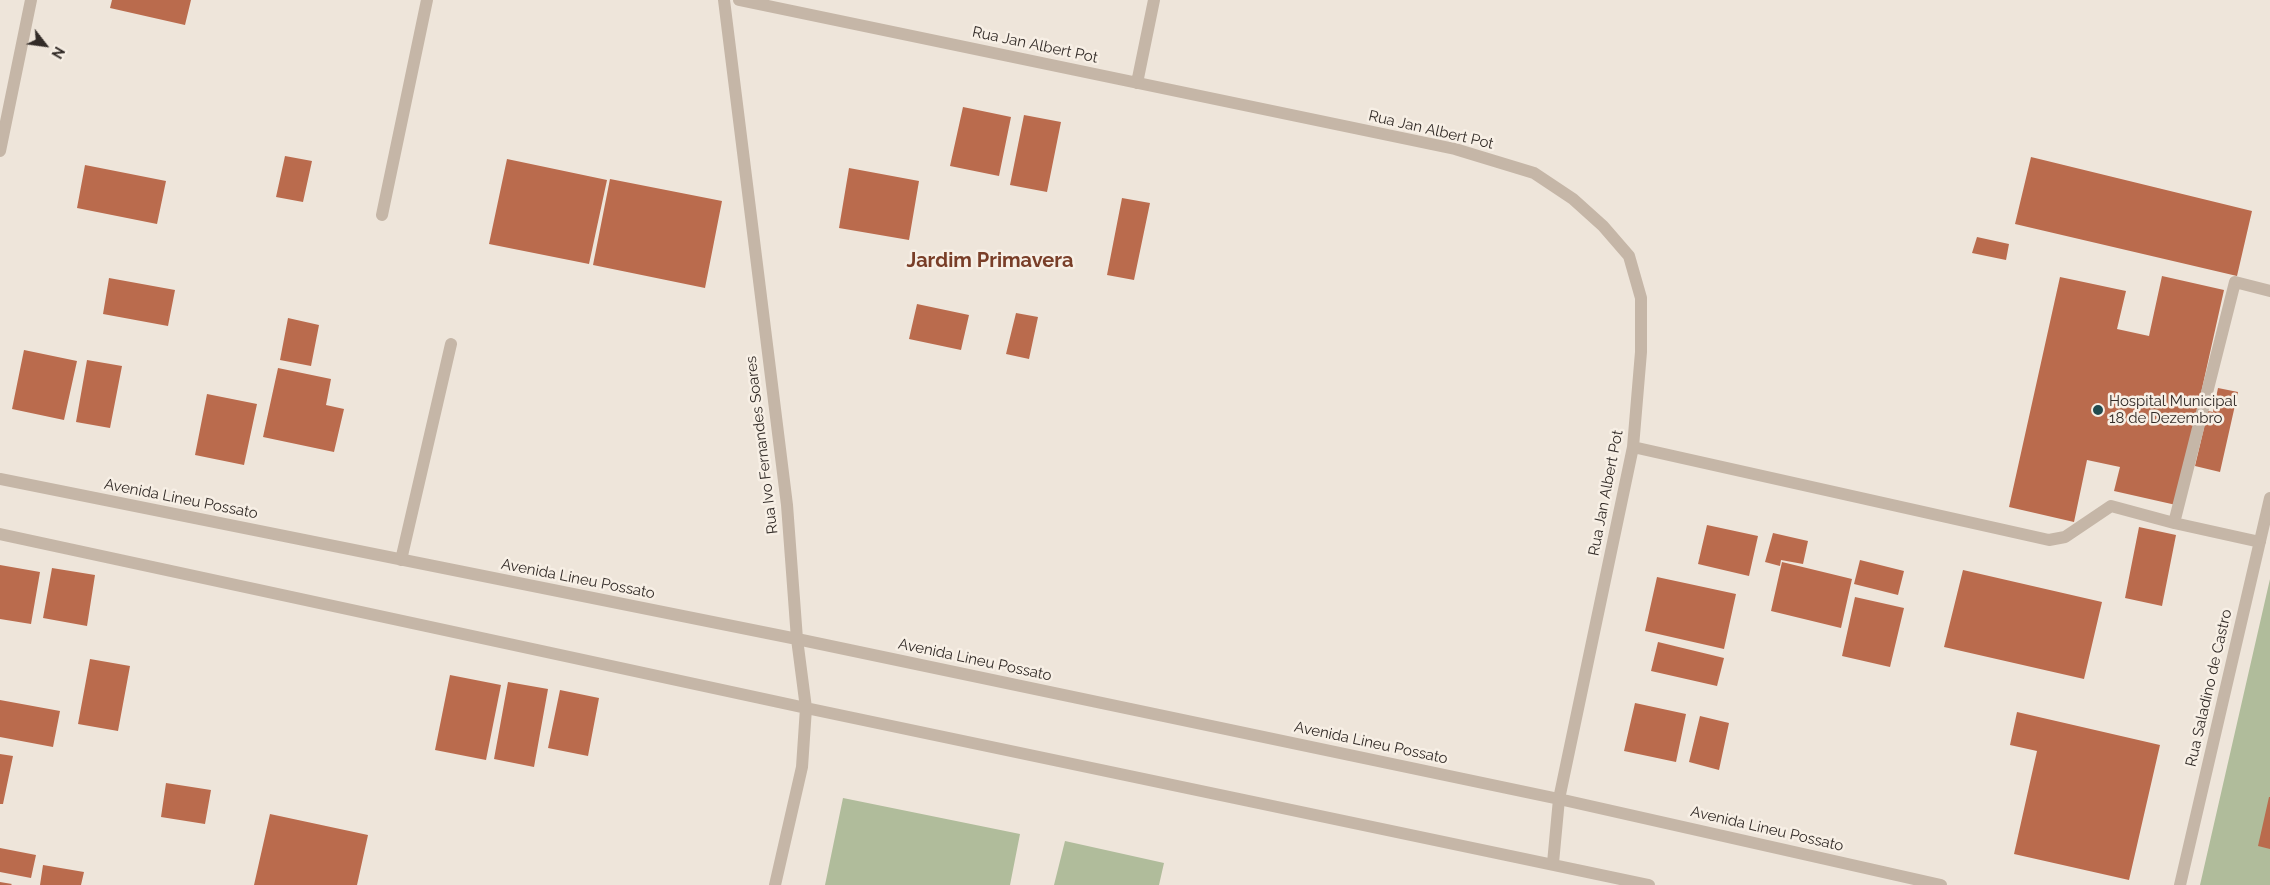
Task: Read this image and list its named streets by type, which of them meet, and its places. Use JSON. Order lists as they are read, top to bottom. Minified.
{"streets":{"street":["Rua Jan Albert Pot","Rua Ivo Fernandes Soares","Avenida Lineu Possato","Rua Saladino de Castro"]},"crossings":[["Rua Jan Albert Pot","Avenida Lineu Possato"],["Rua Ivo Fernandes Soares","Avenida Lineu Possato"]],"districts":["Jardim Primavera"],"places":["Hospital Municipal 18 de Dezembro"],"north":"bottom right"}
